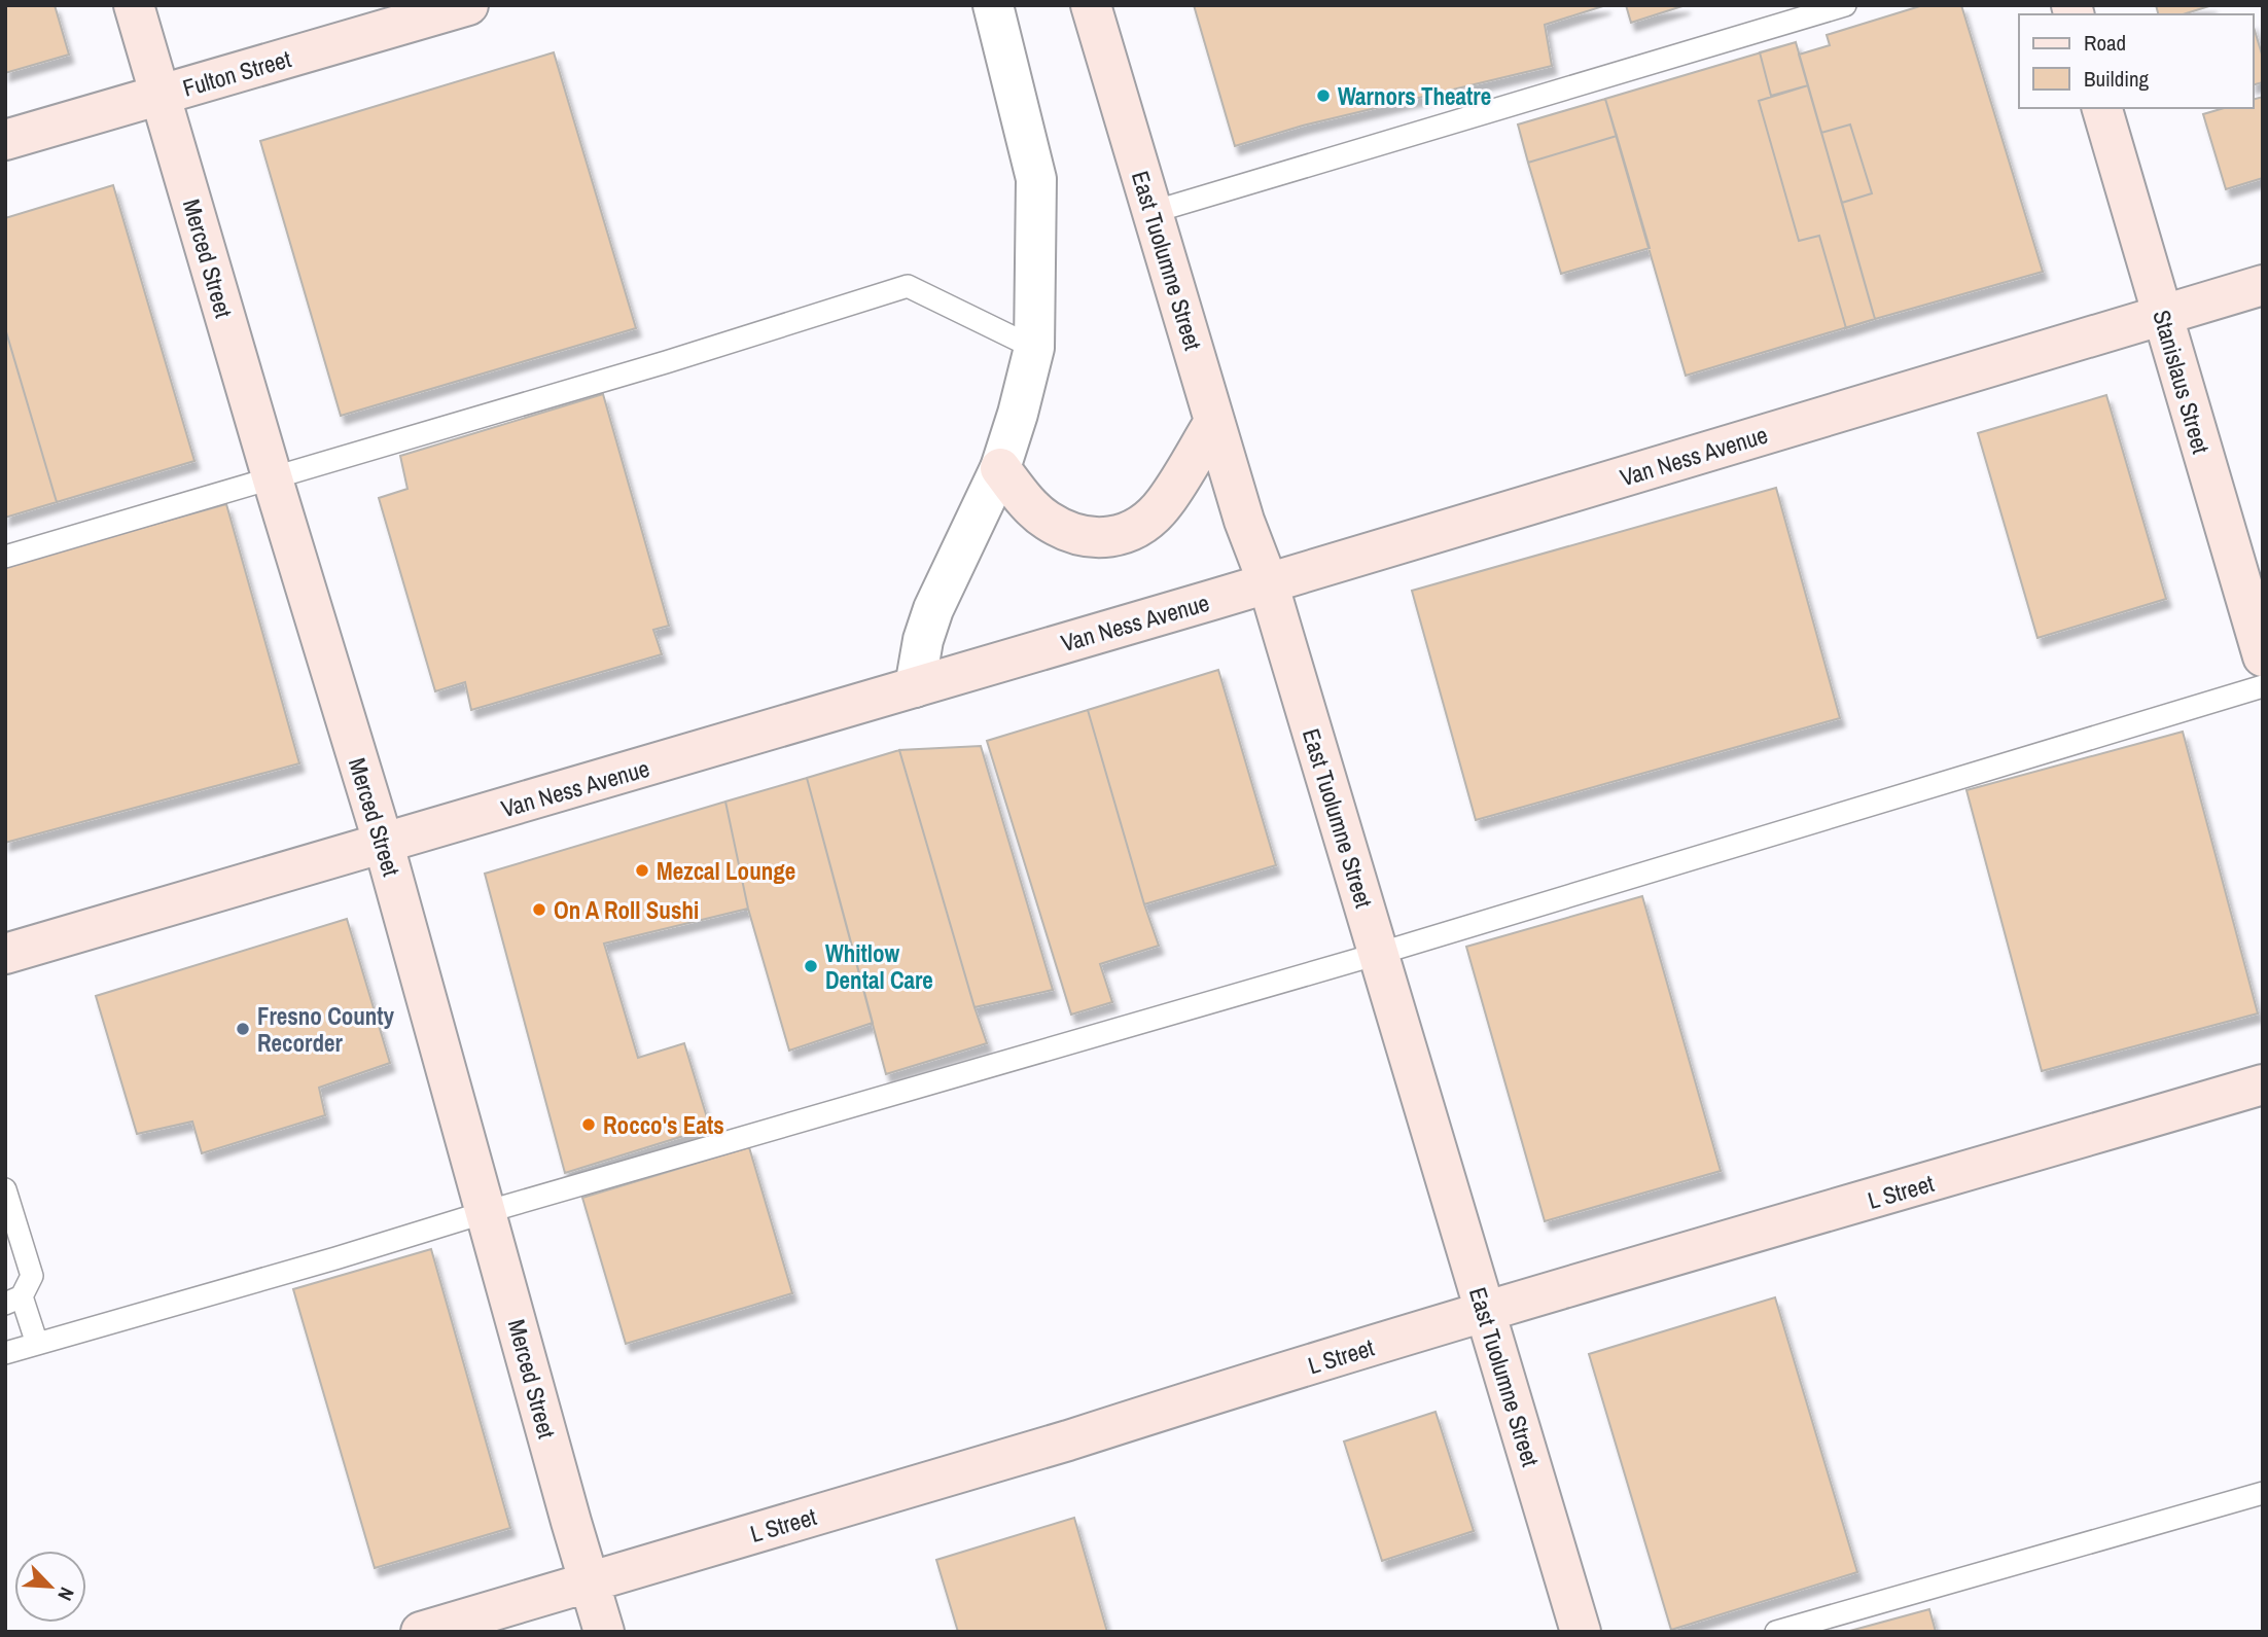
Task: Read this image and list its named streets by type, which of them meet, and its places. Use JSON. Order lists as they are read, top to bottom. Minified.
{"streets":{"main road":["Fulton Street","Merced Street","East Tuolumne Street","Stanislaus Street","Van Ness Avenue","L Street"]},"crossings":[["Fulton Street","Merced Street"],["Merced Street","Van Ness Avenue"],["Merced Street","L Street"],["East Tuolumne Street","Van Ness Avenue"],["East Tuolumne Street","L Street"],["Stanislaus Street","Van Ness Avenue"]],"places":["Warnors Theatre","Mezcal Lounge","On A Roll Sushi","Whitlow Dental Care","Fresno County Recorder","Rocco's Eats"],"legend":["Road","Building"],"north":"bottom right"}
